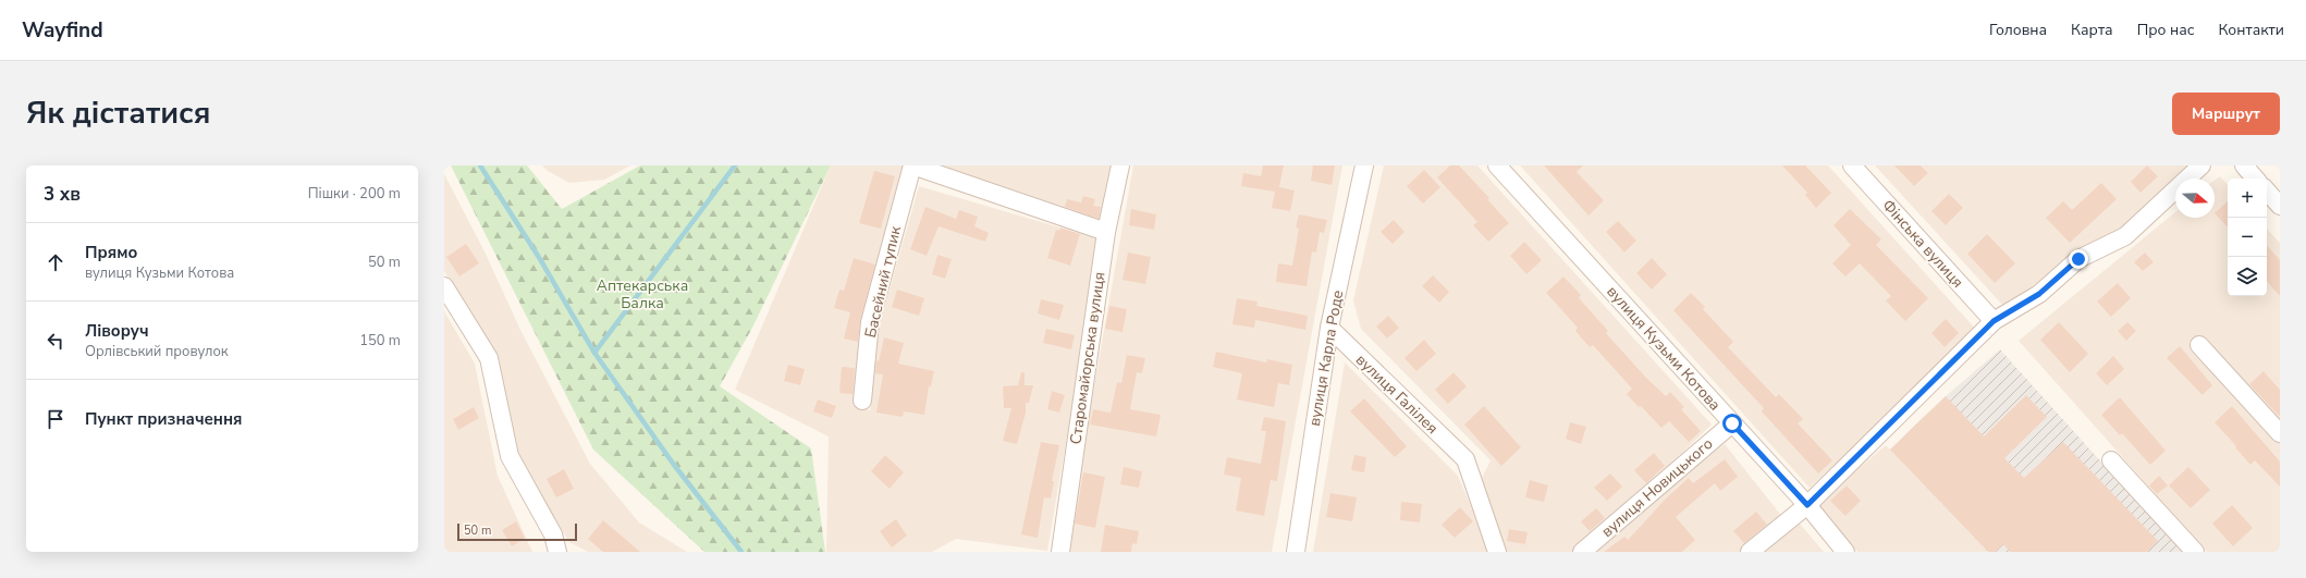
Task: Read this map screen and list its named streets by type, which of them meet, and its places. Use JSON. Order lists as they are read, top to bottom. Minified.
{"streets":{"street":["Фінська вулиця","Басейний тупик","вулиця Кузьми Котова","Старомайорська вулиця","вулиця Карла Роде","вулиця Галілея","вулиця Новицького"]},"crossings":[["вулиця Кузьми Котова","вулиця Новицького"],["вулиця Карла Роде","вулиця Галілея"]],"parks":["Аптекарська Балка"],"scale_bar":"50 m","north":"right","page":{"header":"Wayfind","nav":["Головна","Карта","Про нас","Контакти"],"title":"Як дістатися","buttons":"Маршрут","heading":["3 хв","Пішки · 200 m"],"map_buttons":["+","−"],"list":[["Прямо","вулиця Кузьми Котова","50 m"],["Ліворуч","Орлівський провулок","150 m"],"Пункт призначення"],"scale":"50 m"}}
